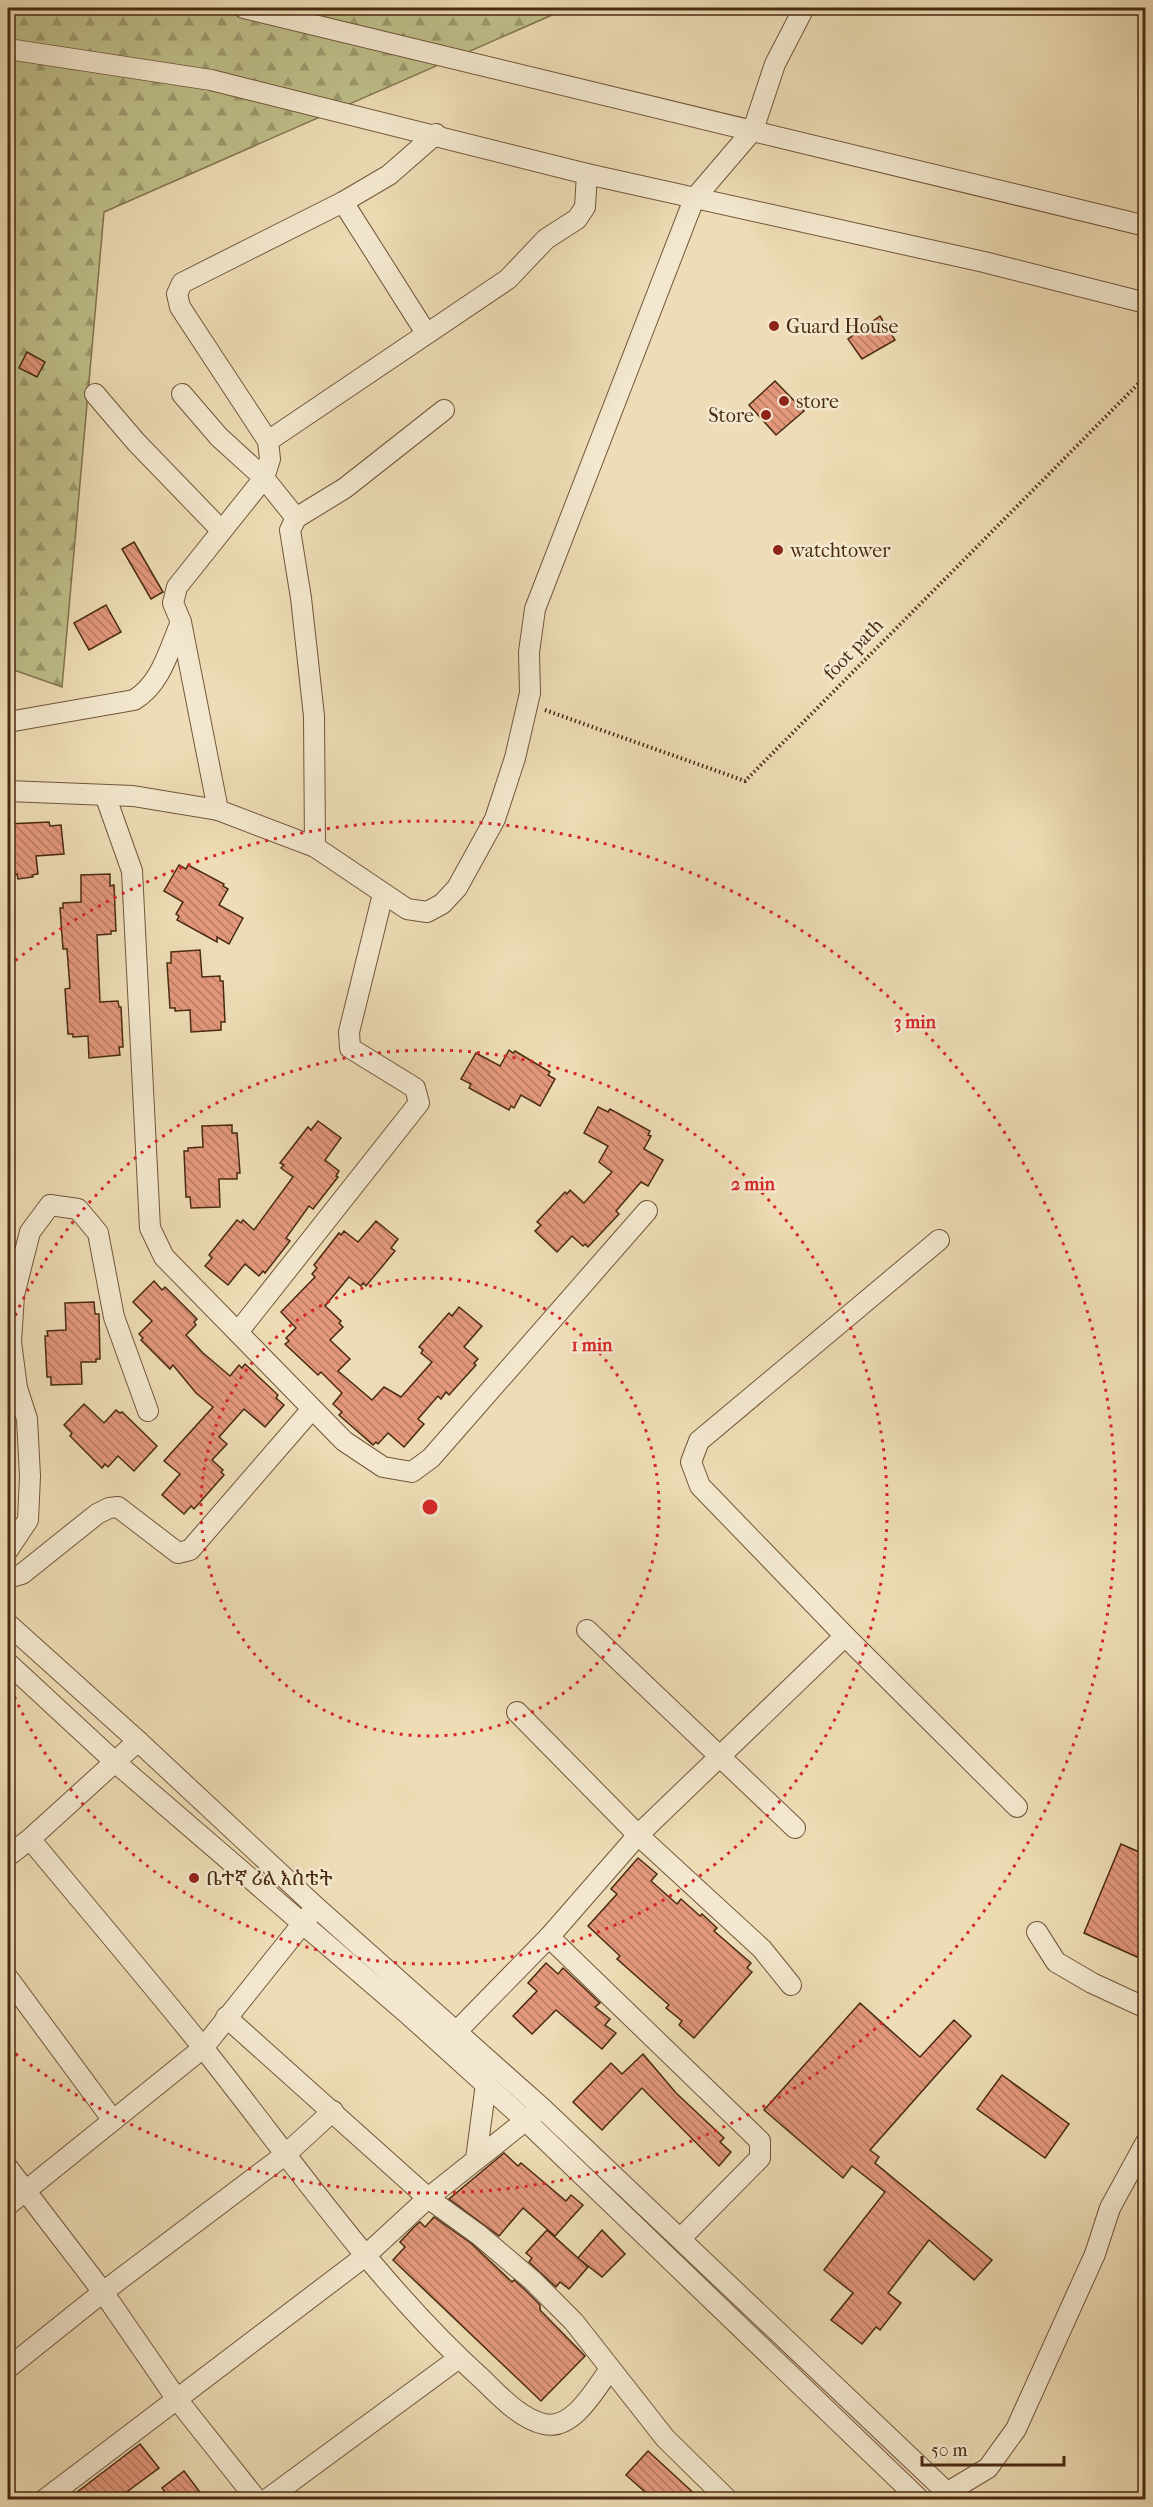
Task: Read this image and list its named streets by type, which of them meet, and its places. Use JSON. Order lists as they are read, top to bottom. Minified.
{"streets":{"path":["foot path"]},"places":["Guard House","store","Store","watchtower","ቤተኛ ሪል እስቴት"],"scale_bar":"50 m","rings":["3 min","2 min","1 min"]}
